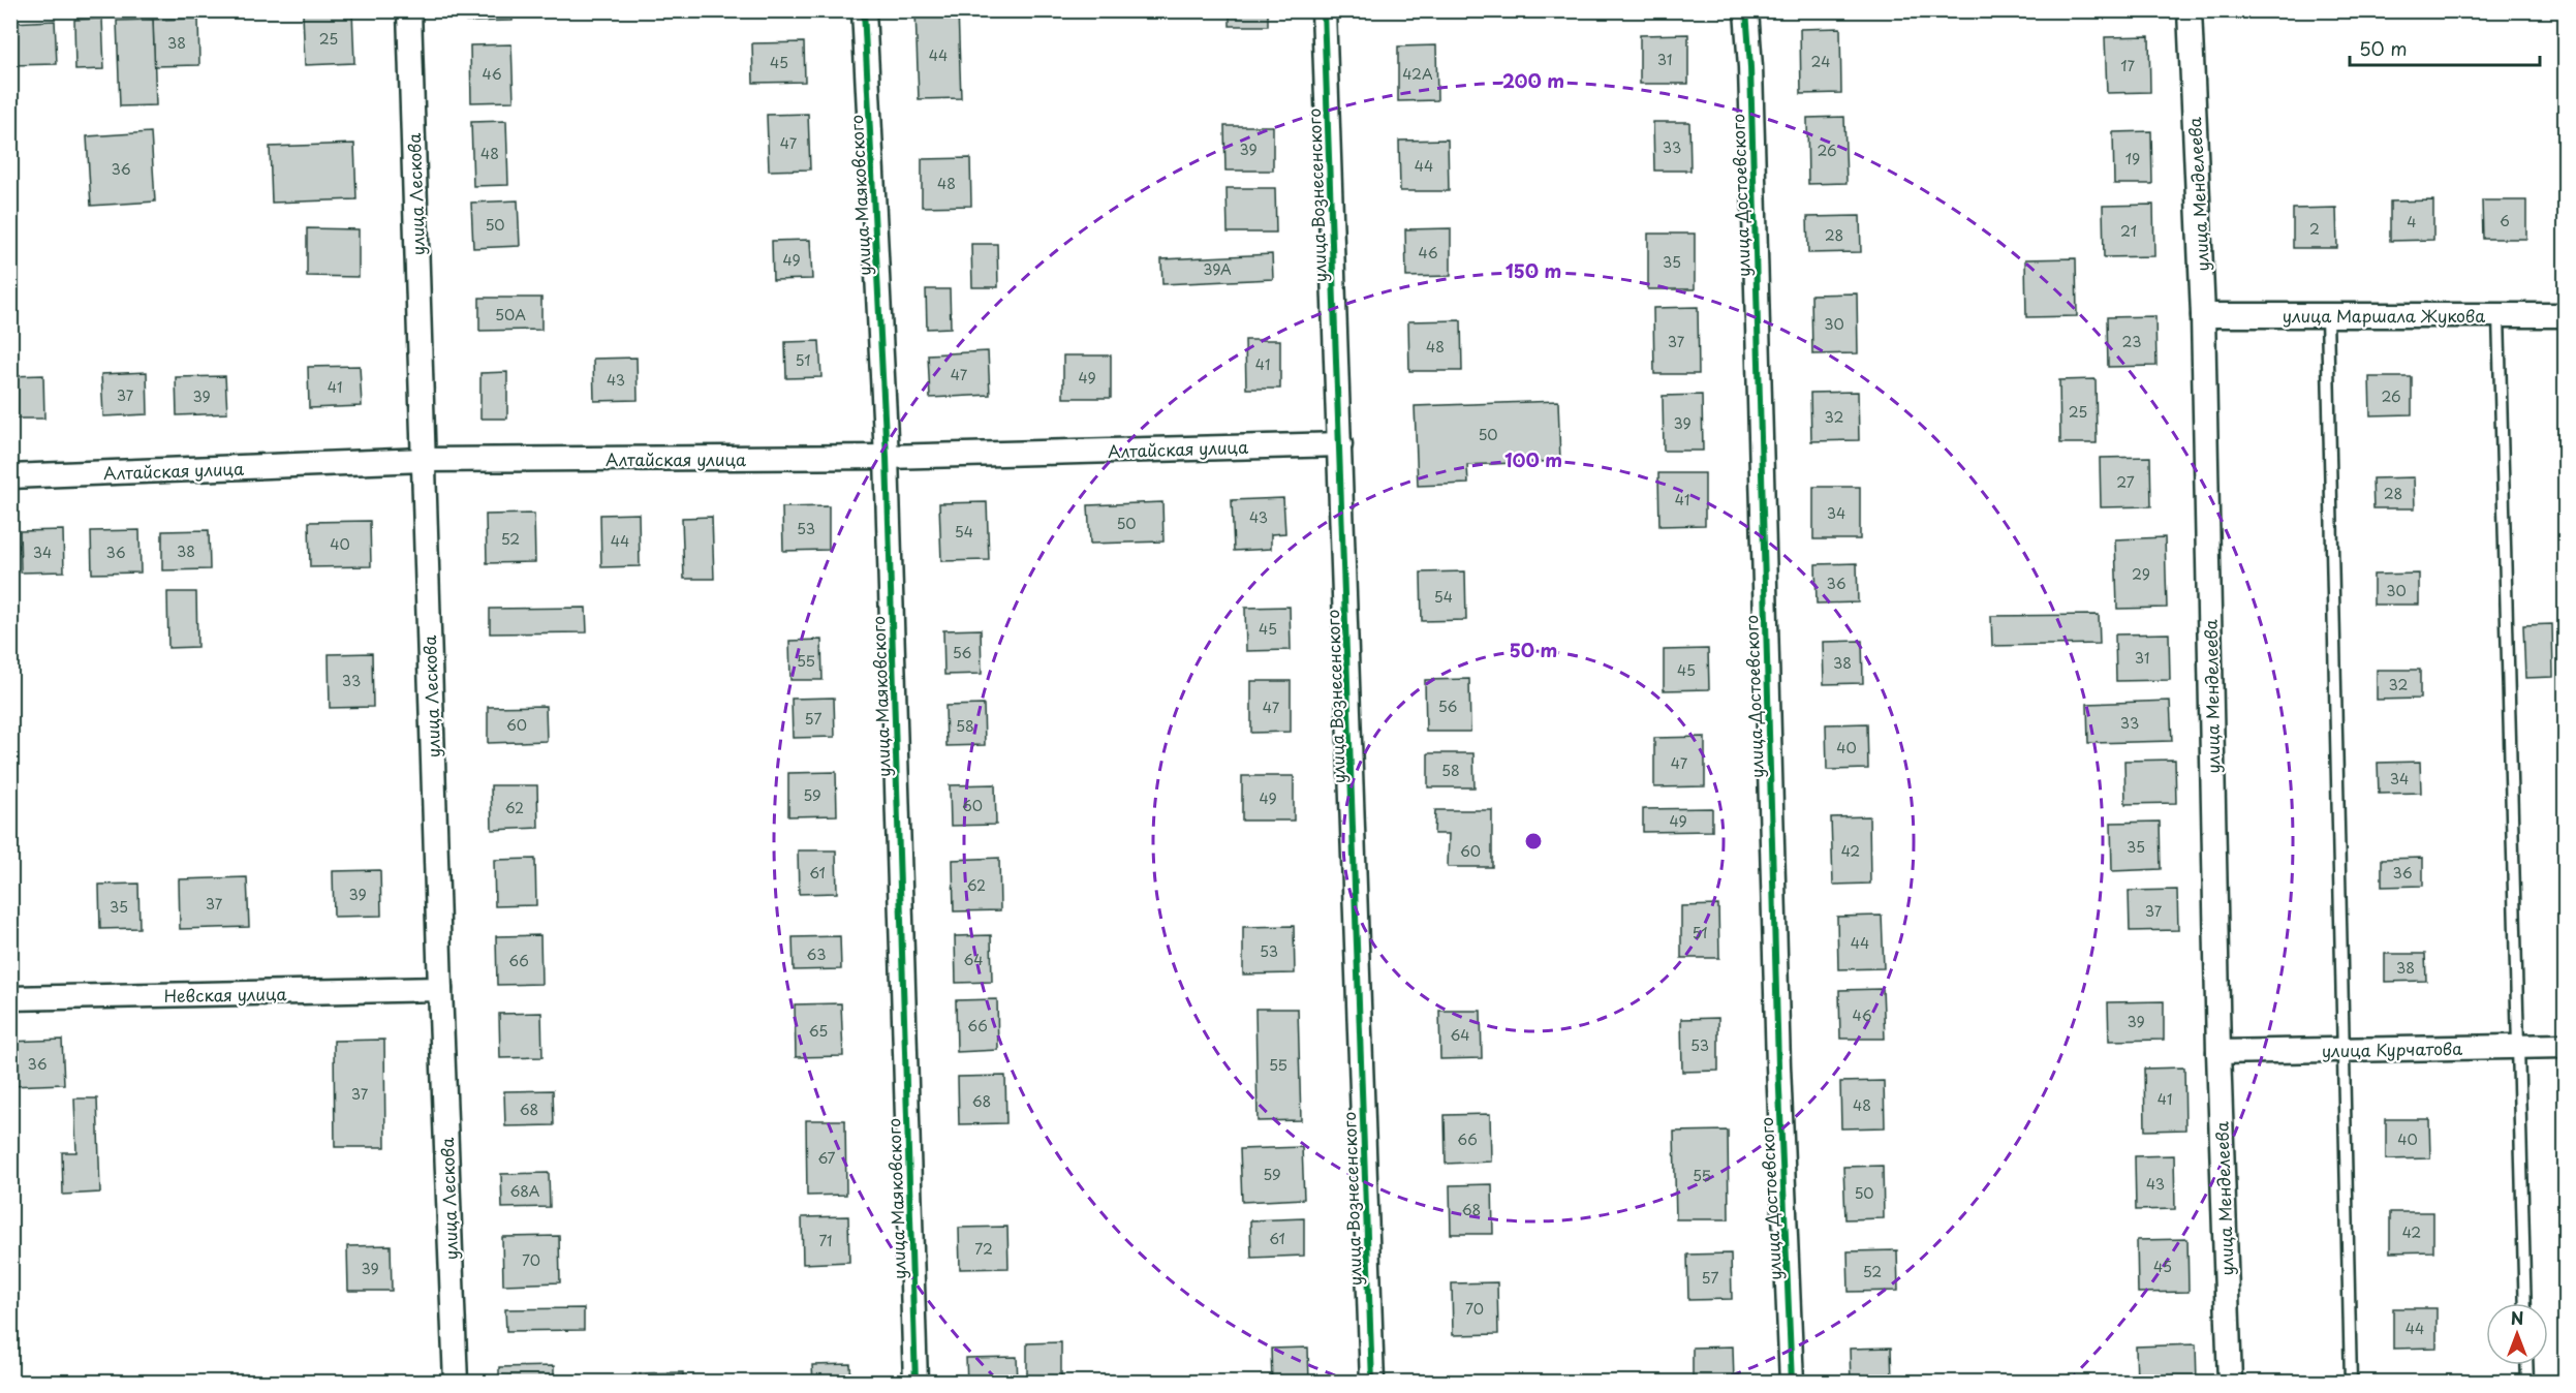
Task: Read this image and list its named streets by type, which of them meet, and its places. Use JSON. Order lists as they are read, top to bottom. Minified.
{"streets":{"street":["улица Лескова","улица Менделеева","улица Маяковского","улица Вознесенского","улица Достоевского","улица Маршала Жукова","Алтайская улица","Невская улица","улица Курчатова"]},"crossings":[["улица Лескова","Алтайская улица"],["улица Лескова","Невская улица"],["улица Менделеева","улица Маршала Жукова"],["улица Менделеева","улица Курчатова"],["улица Маяковского","Алтайская улица"],["улица Вознесенского","Алтайская улица"]],"house_numbers":["25","38","44","31","24","45","17","46","42А","47","33","39","26","48","19","44","36","48","6","4","50","2","21","28","46","49","35","39А","50А","30","37","23","48","51","41","47","49","43","41","37","39","26","25","32","39","50","27","28","41","34","43","50","53","54","52","44","40","38","34","36","29","36","30","54","45","56","31","55","38","45","33","32","56","47","57","33","60","58","40","47","58","34","59","49","60","62","49","35","60","42","61","36","62","39","37","35","37","51","44","53","63","64","66","38","46","39","66","65","64","53","36","55","37","41","68","48","68","66","40","67","59","55","43","68А","50","68","42","61","71","72","70","45","39","52","57","70","44"],"scale_bar":"50 m","north":"top","rings":["200 m","150 m","100 m","50 m"]}
